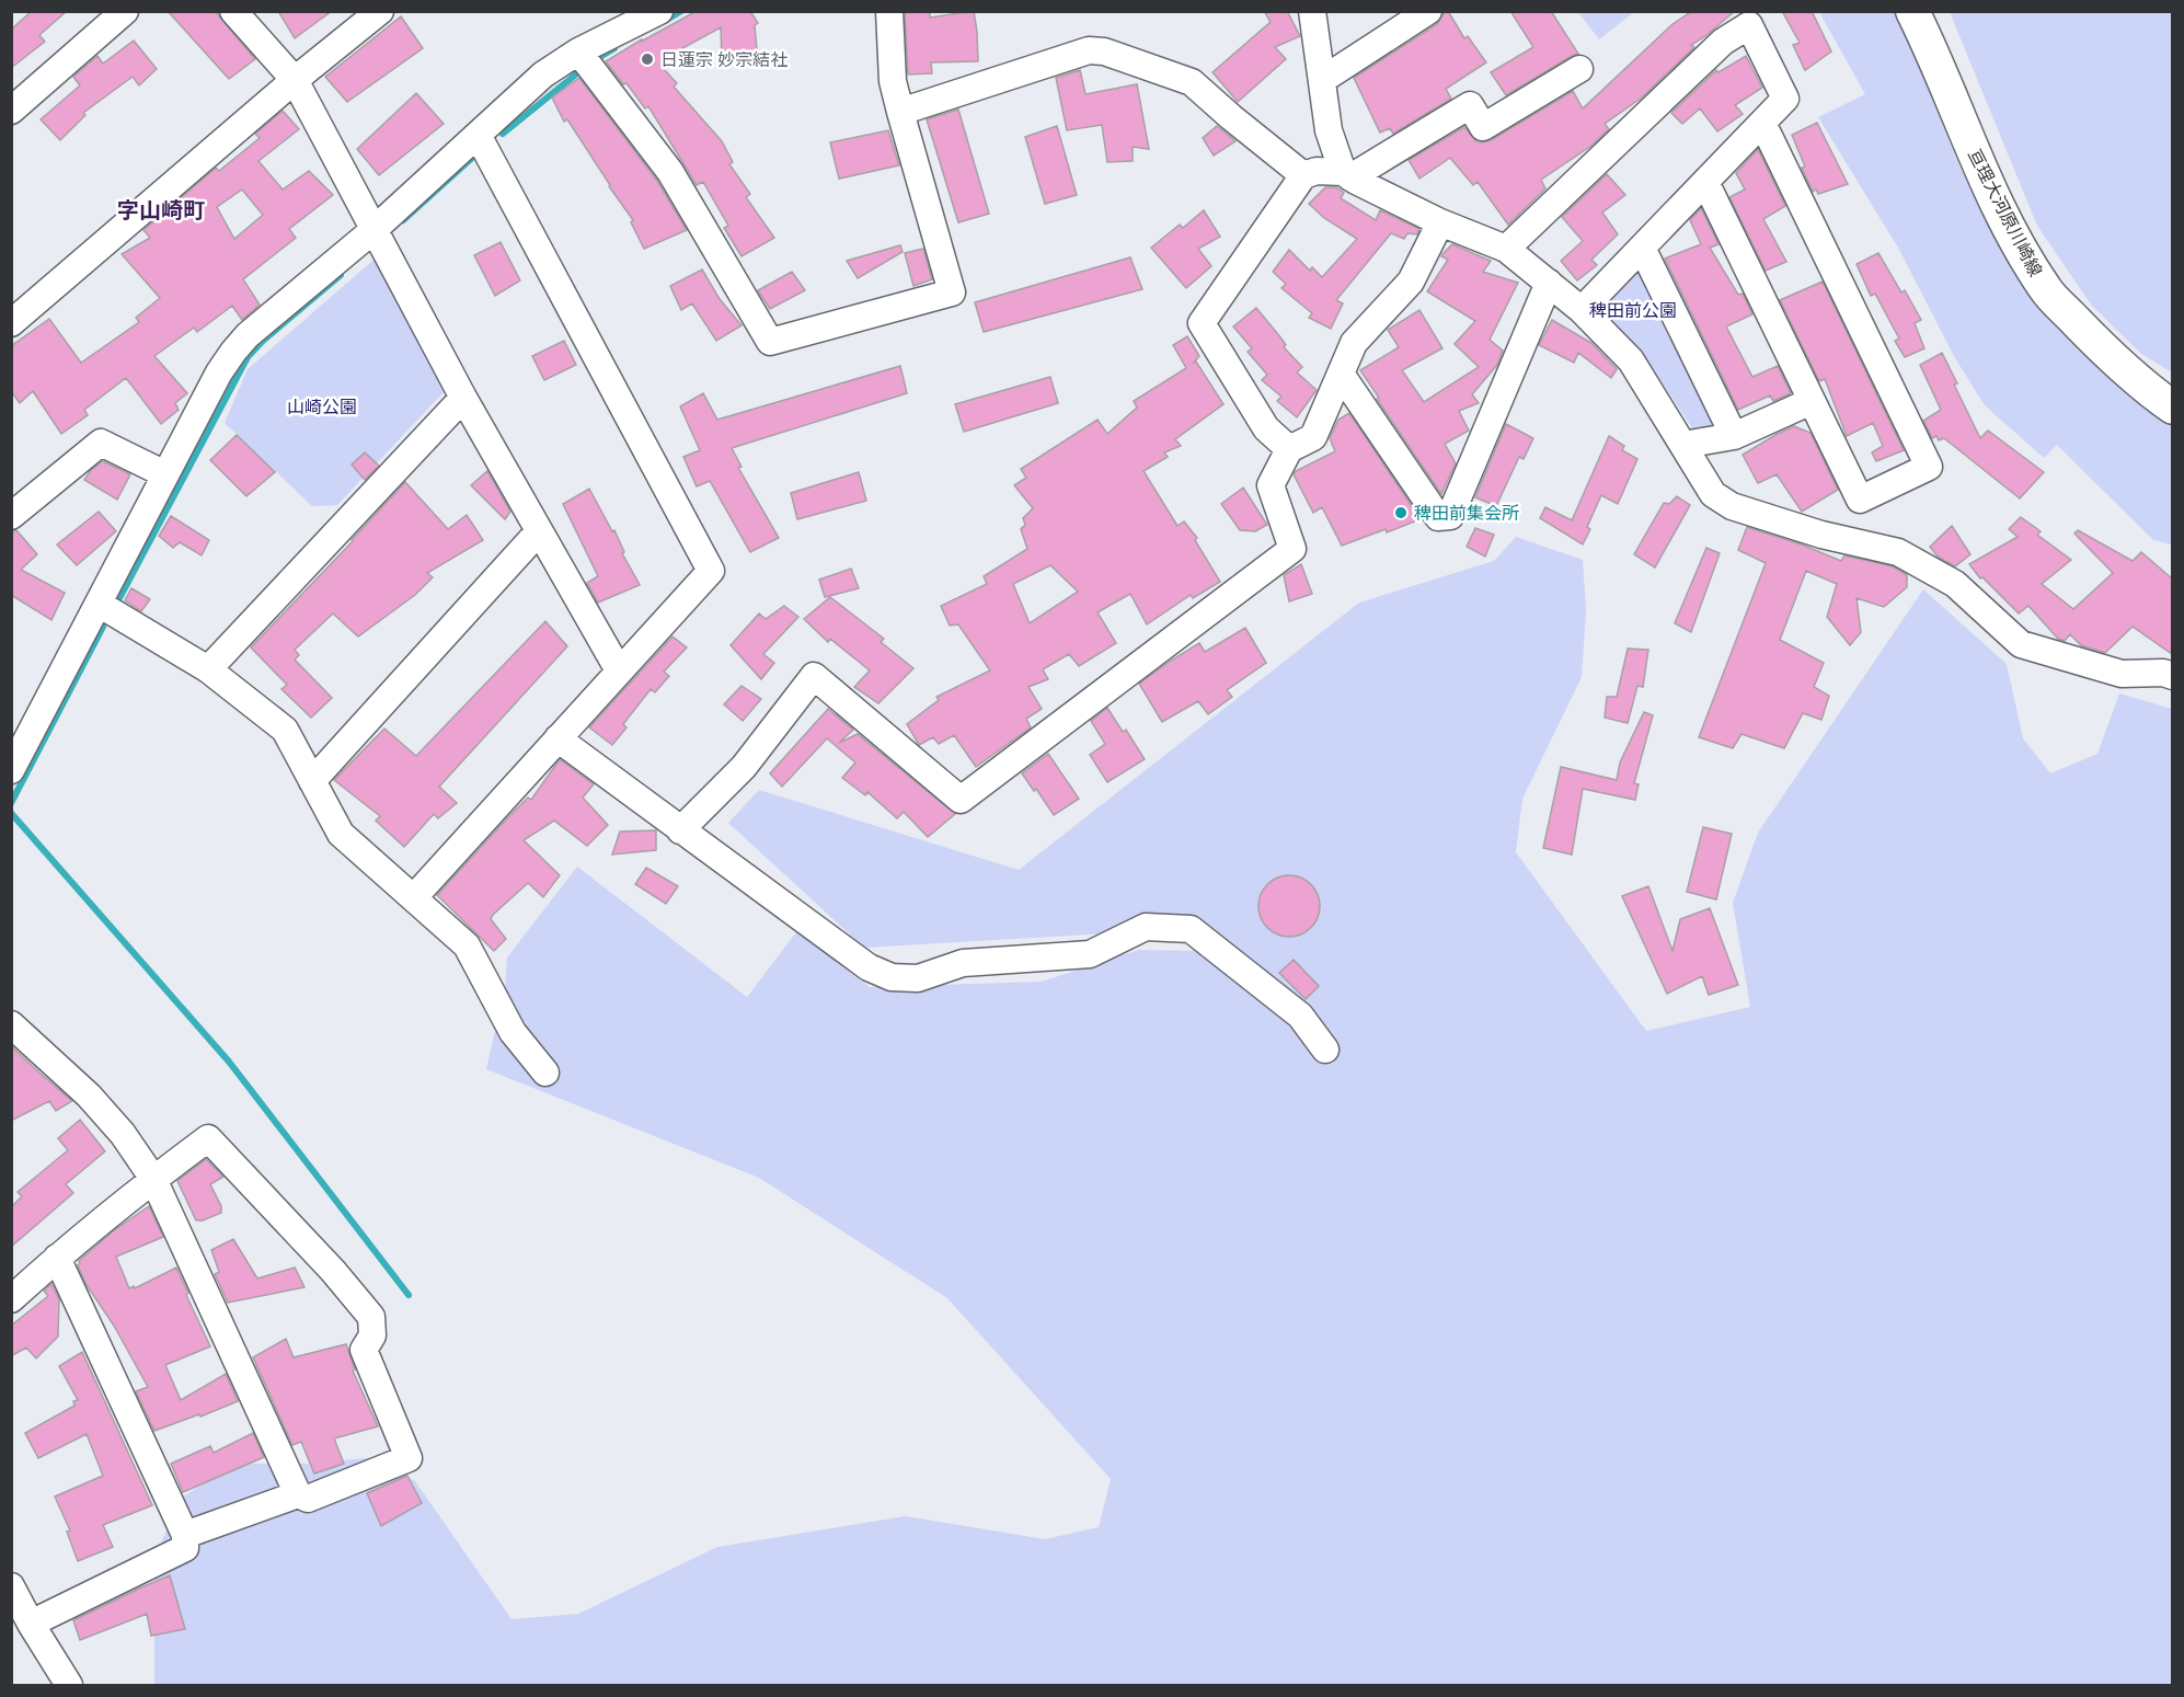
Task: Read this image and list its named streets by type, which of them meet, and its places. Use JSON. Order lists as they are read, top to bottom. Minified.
{"streets":{"main road":["亘理大河原川崎線"]},"districts":["字山崎町"],"parks":["稗田前公園","山崎公園"],"places":["日蓮宗 妙宗結社","稗田前集会所"]}
